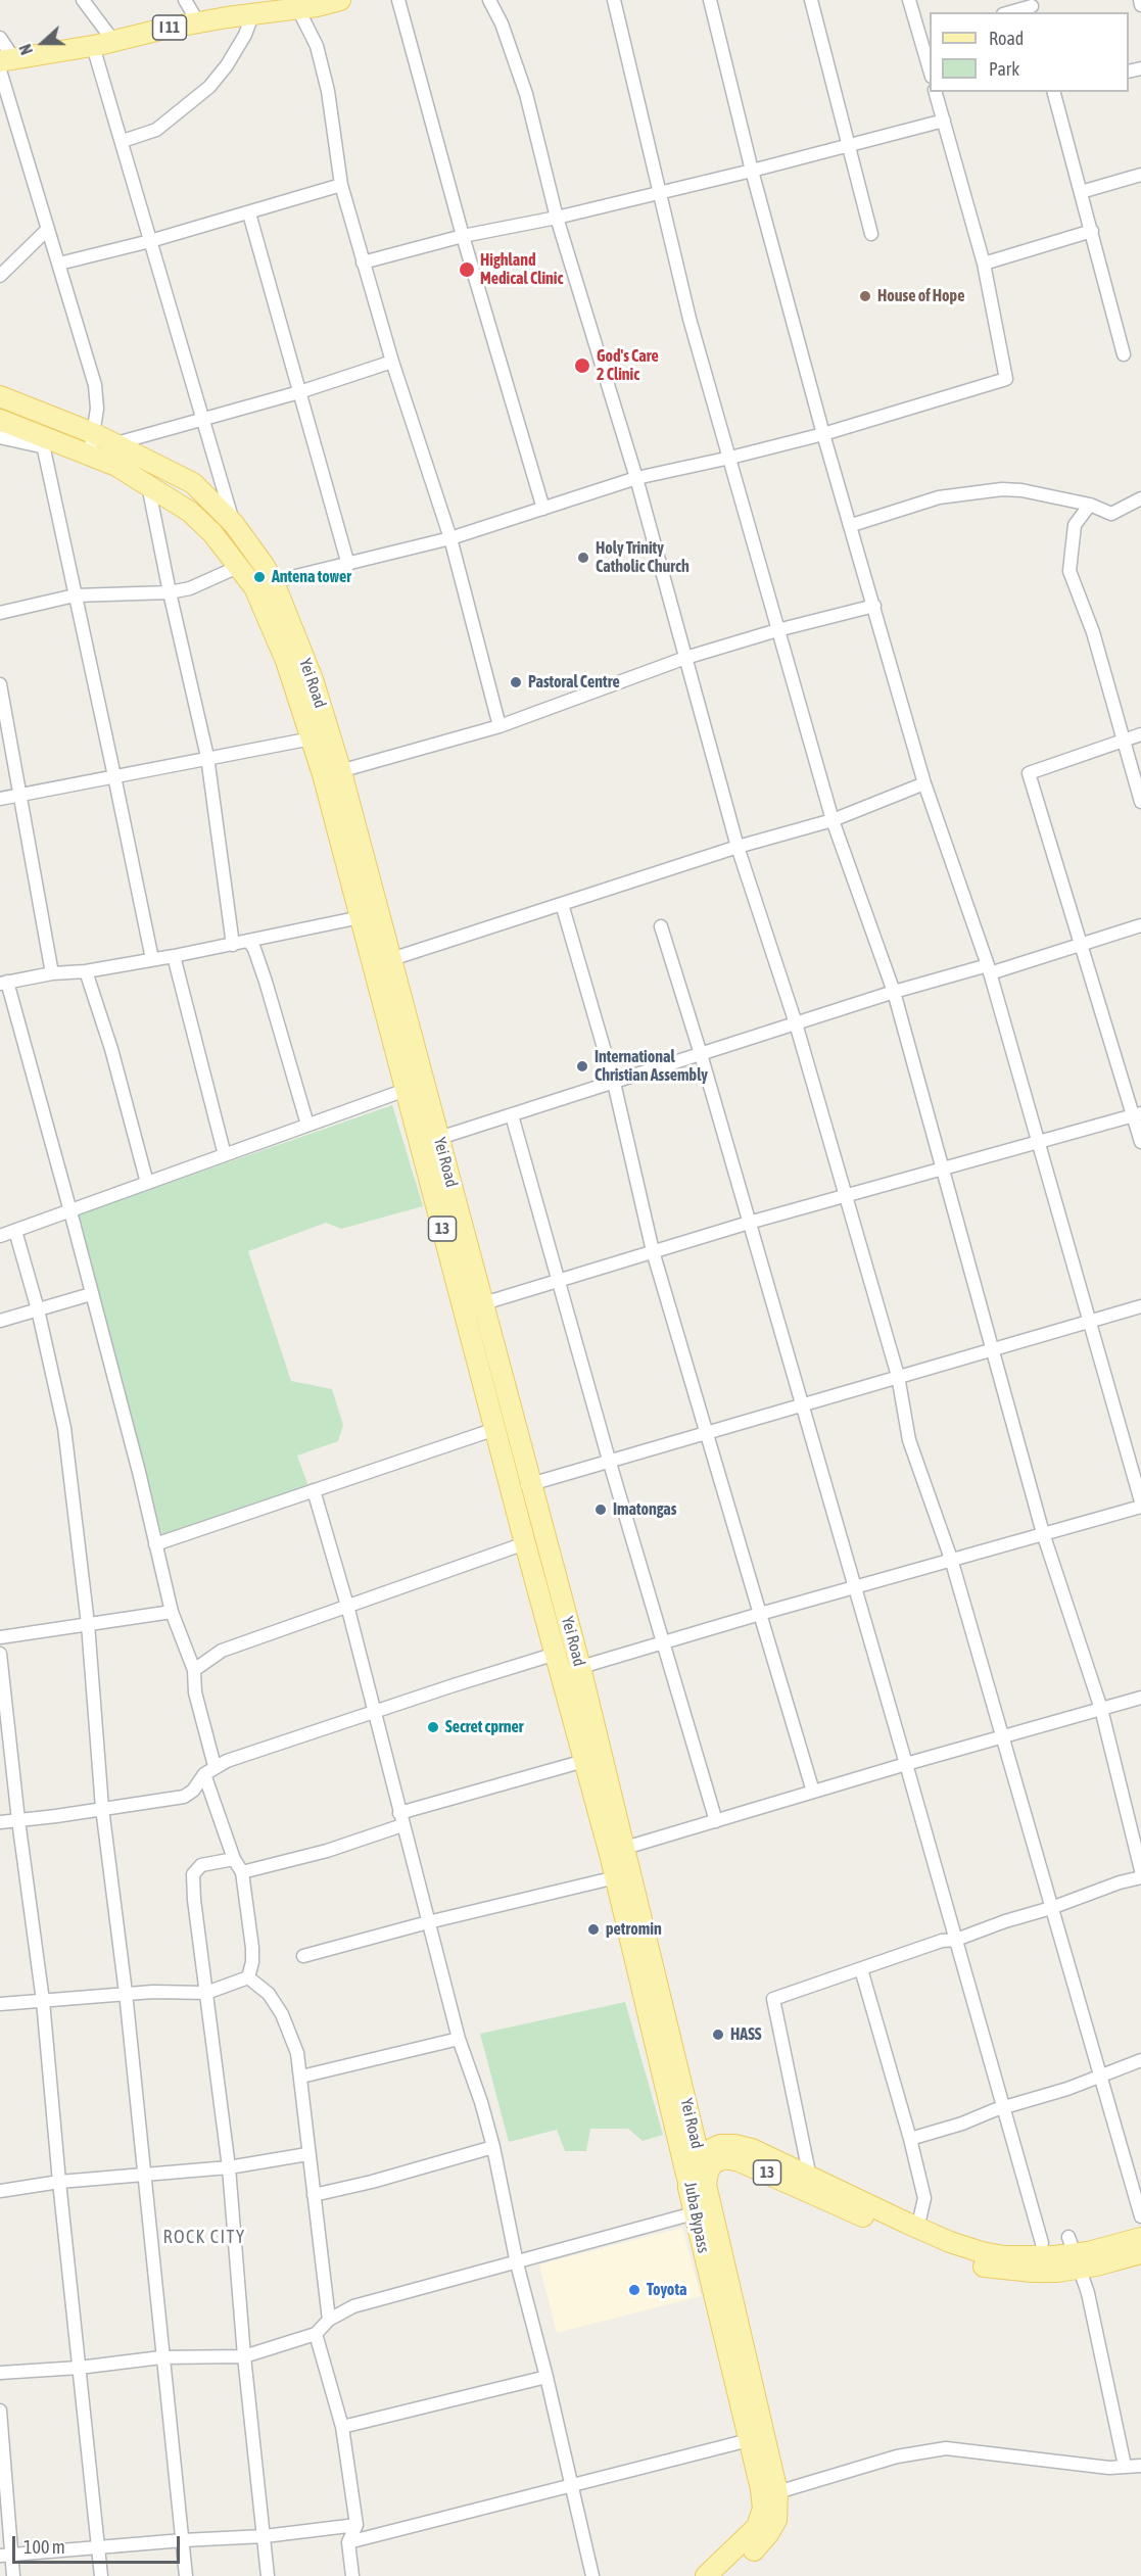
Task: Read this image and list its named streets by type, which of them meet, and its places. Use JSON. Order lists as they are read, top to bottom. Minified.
{"streets":{"main road":["I 11","Yei Road","13","Juba Bypass"]},"crossings":[["Yei Road","Juba Bypass"]],"districts":["ROCK CITY"],"places":["Highland Medical Clinic","House of Hope","God's Care 2 Clinic","Holy Trinity Catholic Church","Antena tower","Pastoral Centre","International Christian Assembly","Imatongas","Secret cprner","petromin","HASS","Toyota"],"legend":["Road","Park"],"scale_bar":"100 m","north":"left"}
